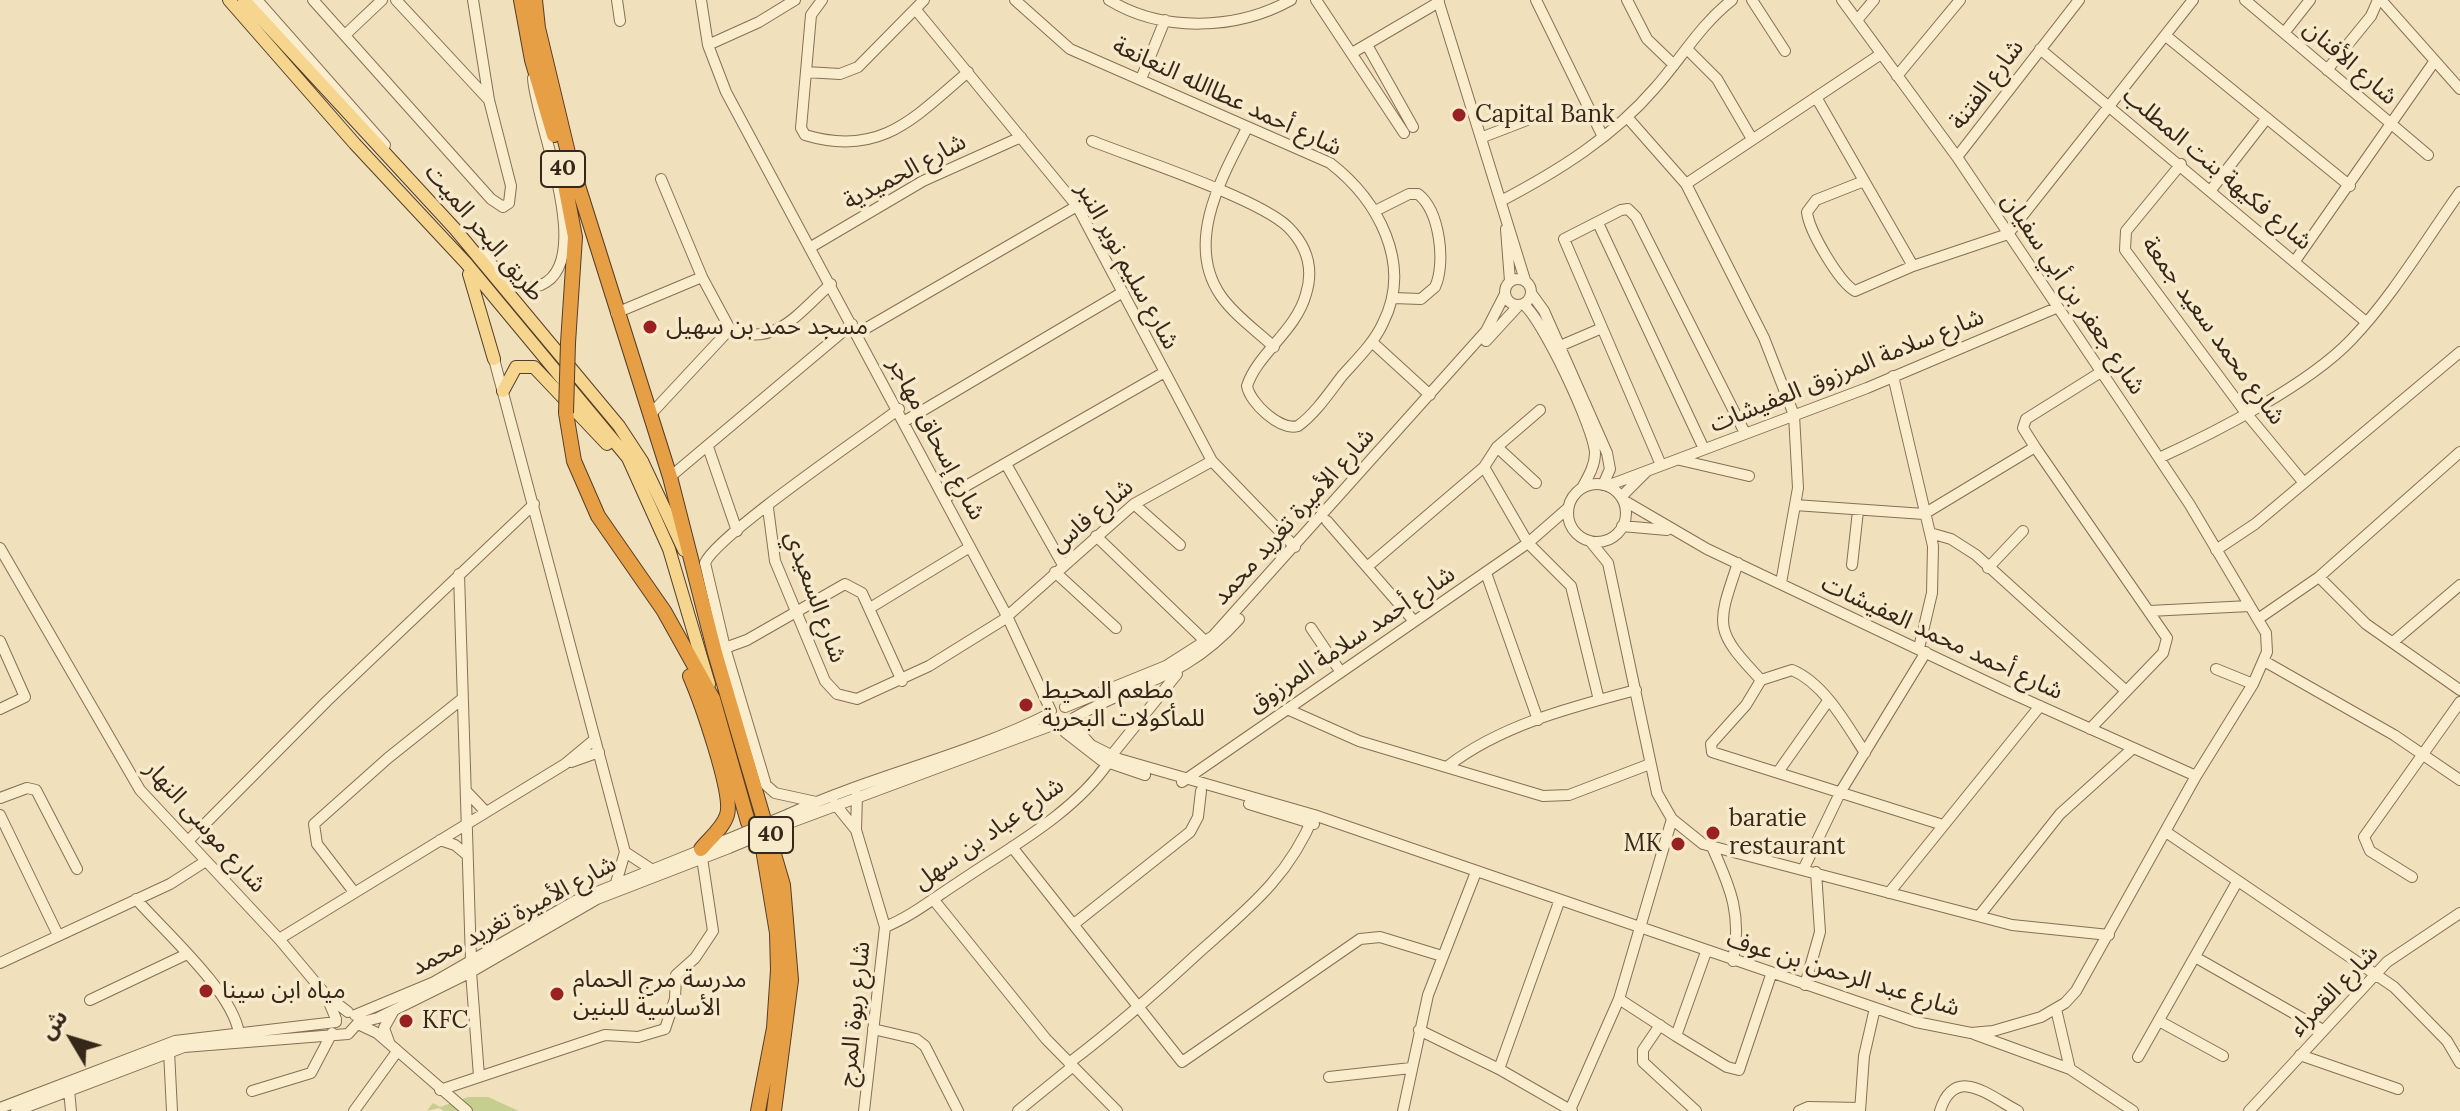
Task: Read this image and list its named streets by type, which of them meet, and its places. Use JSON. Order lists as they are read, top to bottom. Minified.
{"streets":{"highway":["40"],"main road":["طريق البحر الميت"],"street":["شارع الأفنان","شارع الفتنة","شارع أحمد عطاالله النعانعة","شارع فكيهة بنت المطلب","شارع الحميدية","شارع سليم نوير النبر","شارع جعفر بن أبي سفيان","شارع محمد سعيد جمعة","شارع سلامة المرزوق العفيشات","شارع إسحاق مهاجر","شارع فاس","شارع الأميرة تغريد محمد","شارع السعيدي","شارع أحمد محمد العفيشات","شارع أحمد سلامة المرزوق","شارع موسى النهار","شارع عباد بن سهل","شارع عبد الرحمن بن عوف","شارع القمراء","شارع ربوة المرج"]},"crossings":[["شارع الفتنة","شارع فكيهة بنت المطلب"],["شارع الفتنة","شارع جعفر بن أبي سفيان"],["40","طريق البحر الميت"],["شارع فكيهة بنت المطلب","شارع محمد سعيد جمعة"],["شارع الحميدية","شارع سليم نوير النبر"],["شارع الحميدية","شارع إسحاق مهاجر"],["شارع سليم نوير النبر","شارع فاس"],["شارع سليم نوير النبر","شارع الأميرة تغريد محمد"],["شارع جعفر بن أبي سفيان","شارع سلامة المرزوق العفيشات"],["شارع سلامة المرزوق العفيشات","شارع أحمد محمد العفيشات"],["شارع سلامة المرزوق العفيشات","شارع أحمد سلامة المرزوق"],["شارع إسحاق مهاجر","شارع فاس"],["شارع إسحاق مهاجر","شارع الأميرة تغريد محمد"],["شارع إسحاق مهاجر","شارع السعيدي"],["شارع فاس","شارع السعيدي"],["شارع الأميرة تغريد محمد","شارع السعيدي"],["شارع الأميرة تغريد محمد","شارع موسى النهار"],["شارع الأميرة تغريد محمد","شارع عباد بن سهل"],["شارع الأميرة تغريد محمد","شارع عبد الرحمن بن عوف"],["شارع الأميرة تغريد محمد","شارع ربوة المرج"],["شارع أحمد محمد العفيشات","شارع أحمد سلامة المرزوق"],["شارع أحمد محمد العفيشات","شارع عبد الرحمن بن عوف"],["شارع أحمد سلامة المرزوق","شارع عبد الرحمن بن عوف"],["شارع عباد بن سهل","شارع عبد الرحمن بن عوف"],["شارع عباد بن سهل","شارع ربوة المرج"]],"places":["Capital Bank","مسجد حمد بن سهيل","مطعم المحيط للمأكولات البحرية","baratie restaurant","MK","مياه ابن سينا","مدرسة مرج الحمام الأساسية للبنين","KFC"],"north":"top left"}
